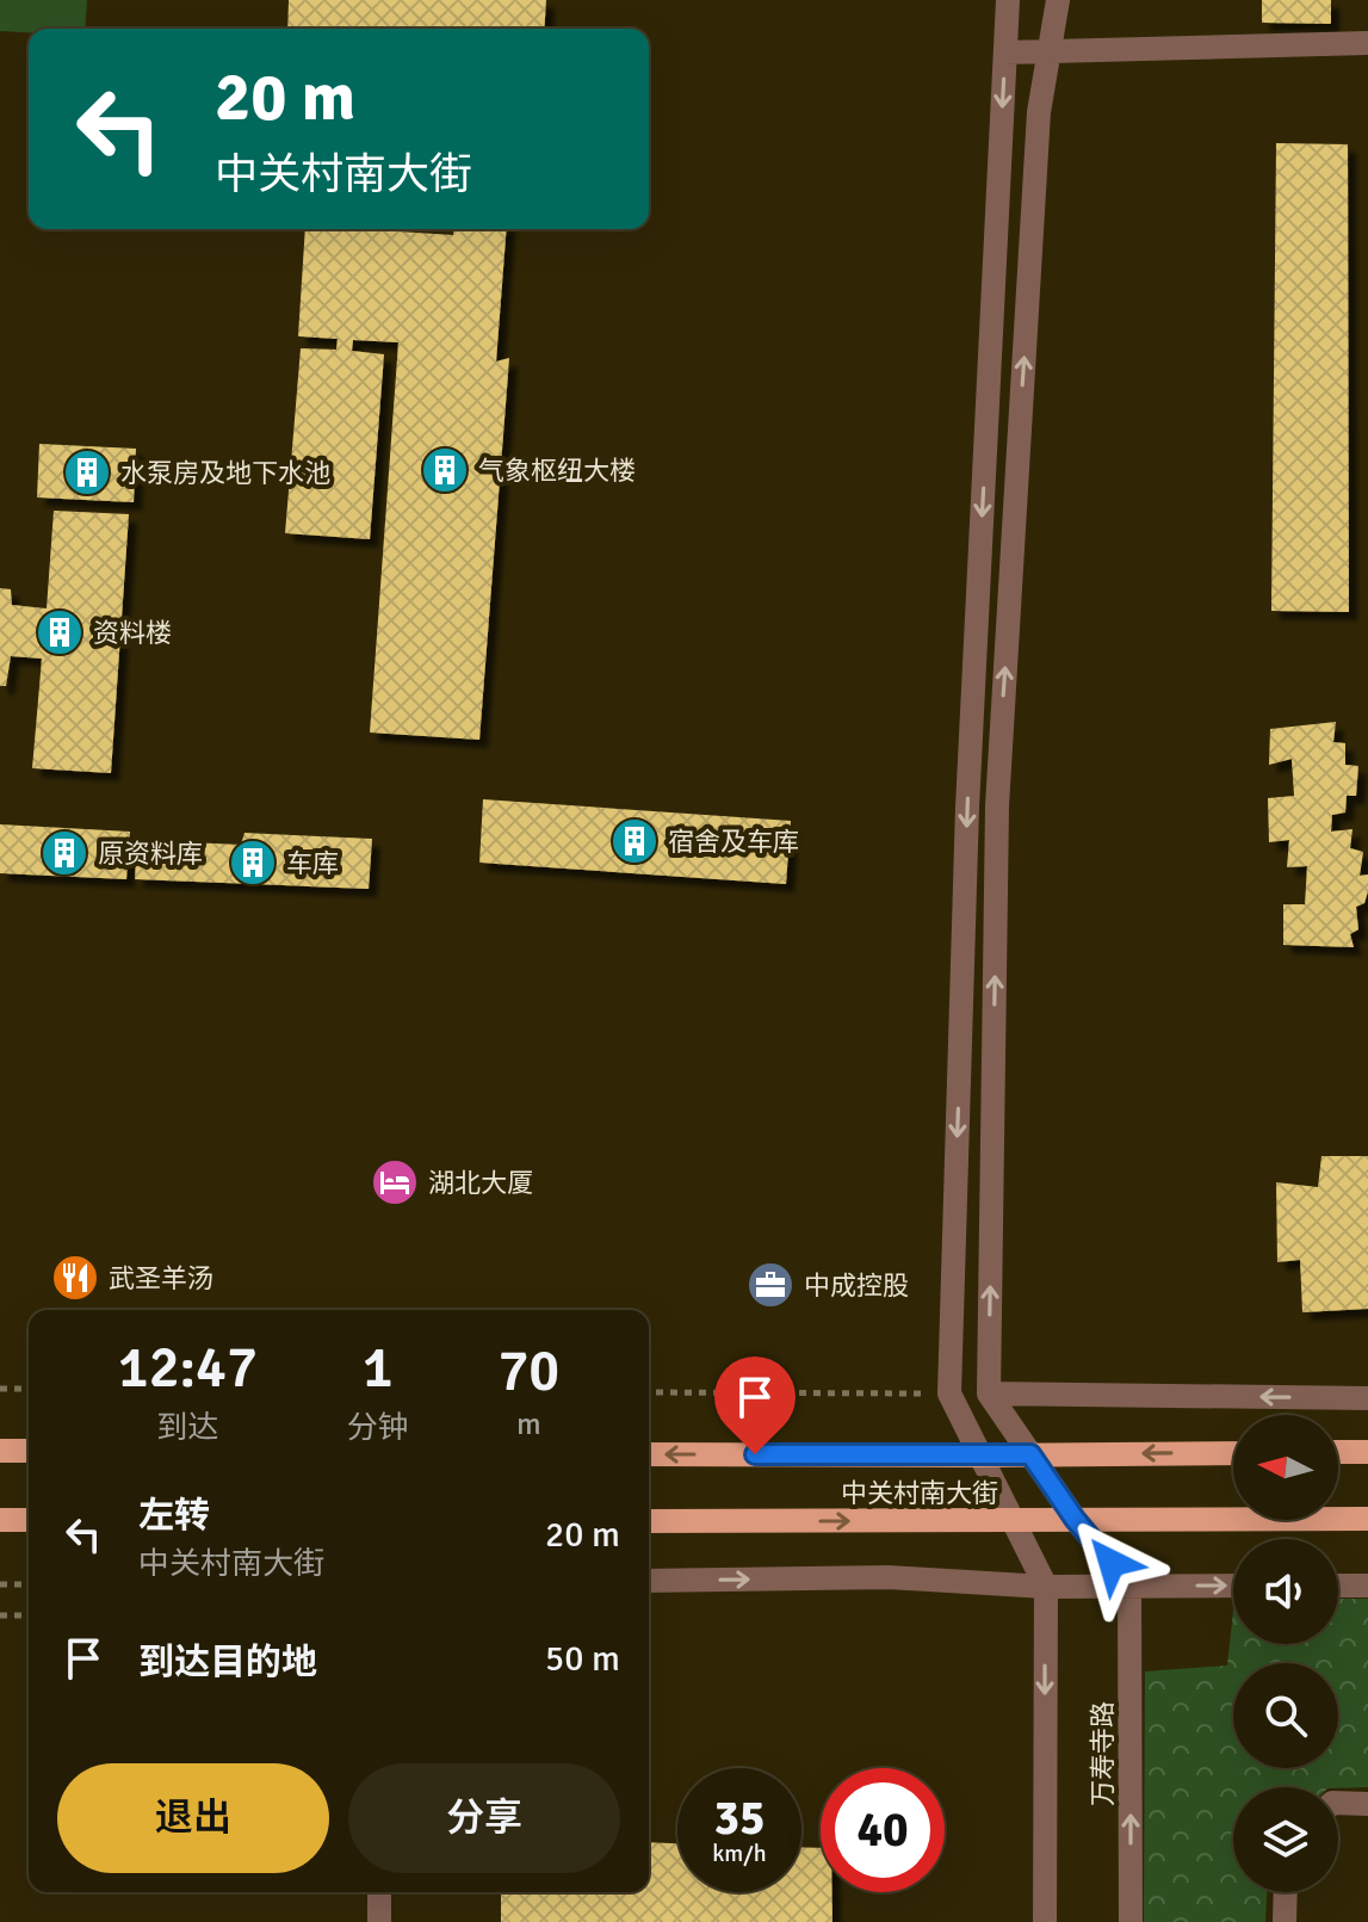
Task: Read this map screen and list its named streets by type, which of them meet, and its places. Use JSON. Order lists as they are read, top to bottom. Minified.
{"streets":{"main road":["中关村南大街"],"street":["万寿寺路"]},"places":{"building":["气象枢纽大楼","水泵房及地下水池","资料楼","宿舍及车库","原资料库","车库"],"hotel":["湖北大厦"],"restaurant":["武圣羊汤"],"office":["中成控股"]},"north":"left","page":{"turn":["20 m","中关村南大街"],"eta":["12:47","到达","1","分钟","70","m"],"list":[{"name":"左转","note":"中关村南大街","value":"20 m"},{"name":"到达目的地","value":"50 m"}],"buttons":["退出","分享"],"speed":"35 km/h","limit":"40"}}
